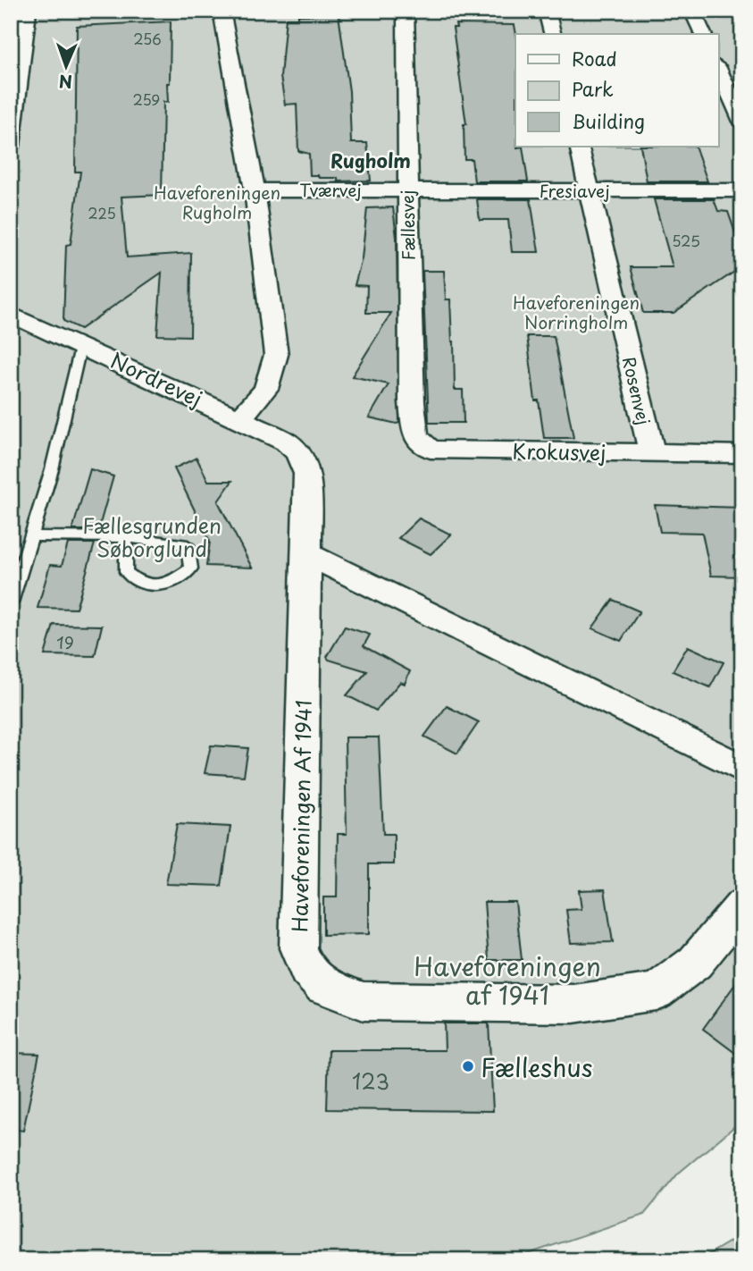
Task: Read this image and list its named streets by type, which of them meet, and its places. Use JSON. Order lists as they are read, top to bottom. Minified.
{"streets":{"street":["Tværvej","Fresiavej","Fællesvej","Nordrevej","Rosenvej","Krokusvej","Haveforeningen Af 1941"]},"crossings":[["Tværvej","Fresiavej"],["Tværvej","Fællesvej"],["Fresiavej","Fællesvej"],["Fresiavej","Rosenvej"],["Fællesvej","Krokusvej"],["Nordrevej","Haveforeningen Af 1941"],["Rosenvej","Krokusvej"]],"districts":["Rugholm"],"parks":["Haveforeningen Rugholm","Haveforeningen Norringholm","Fællesgrunden Søborglund","Haveforeningen af 1941"],"places":["Fælleshus"],"house_numbers":["256","259","225","525","19","123"],"legend":["Road","Park","Building"],"north":"bottom"}
